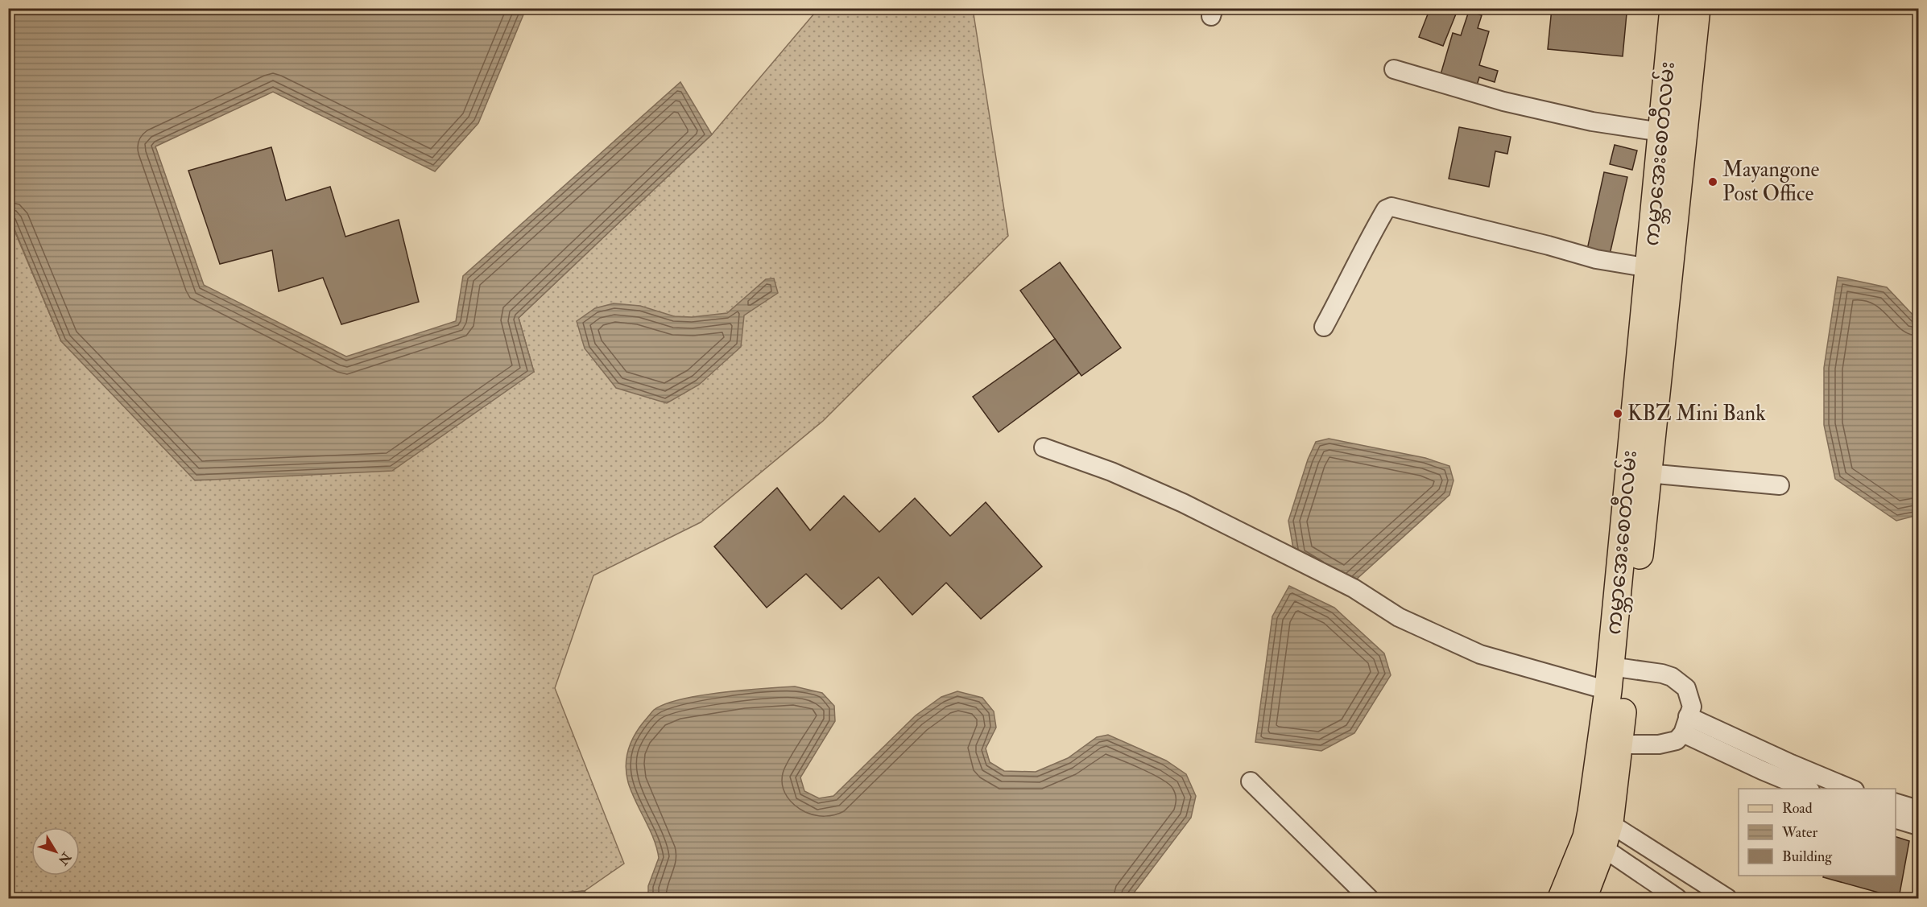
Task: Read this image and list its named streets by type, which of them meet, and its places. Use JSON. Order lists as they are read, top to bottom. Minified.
{"streets":{"main road":["ကမ္ဘာအေးစေတီလမ်း"]},"places":["Mayangone Post Office","KBZ Mini Bank"],"legend":["Road","Water","Building"],"north":"bottom right"}
